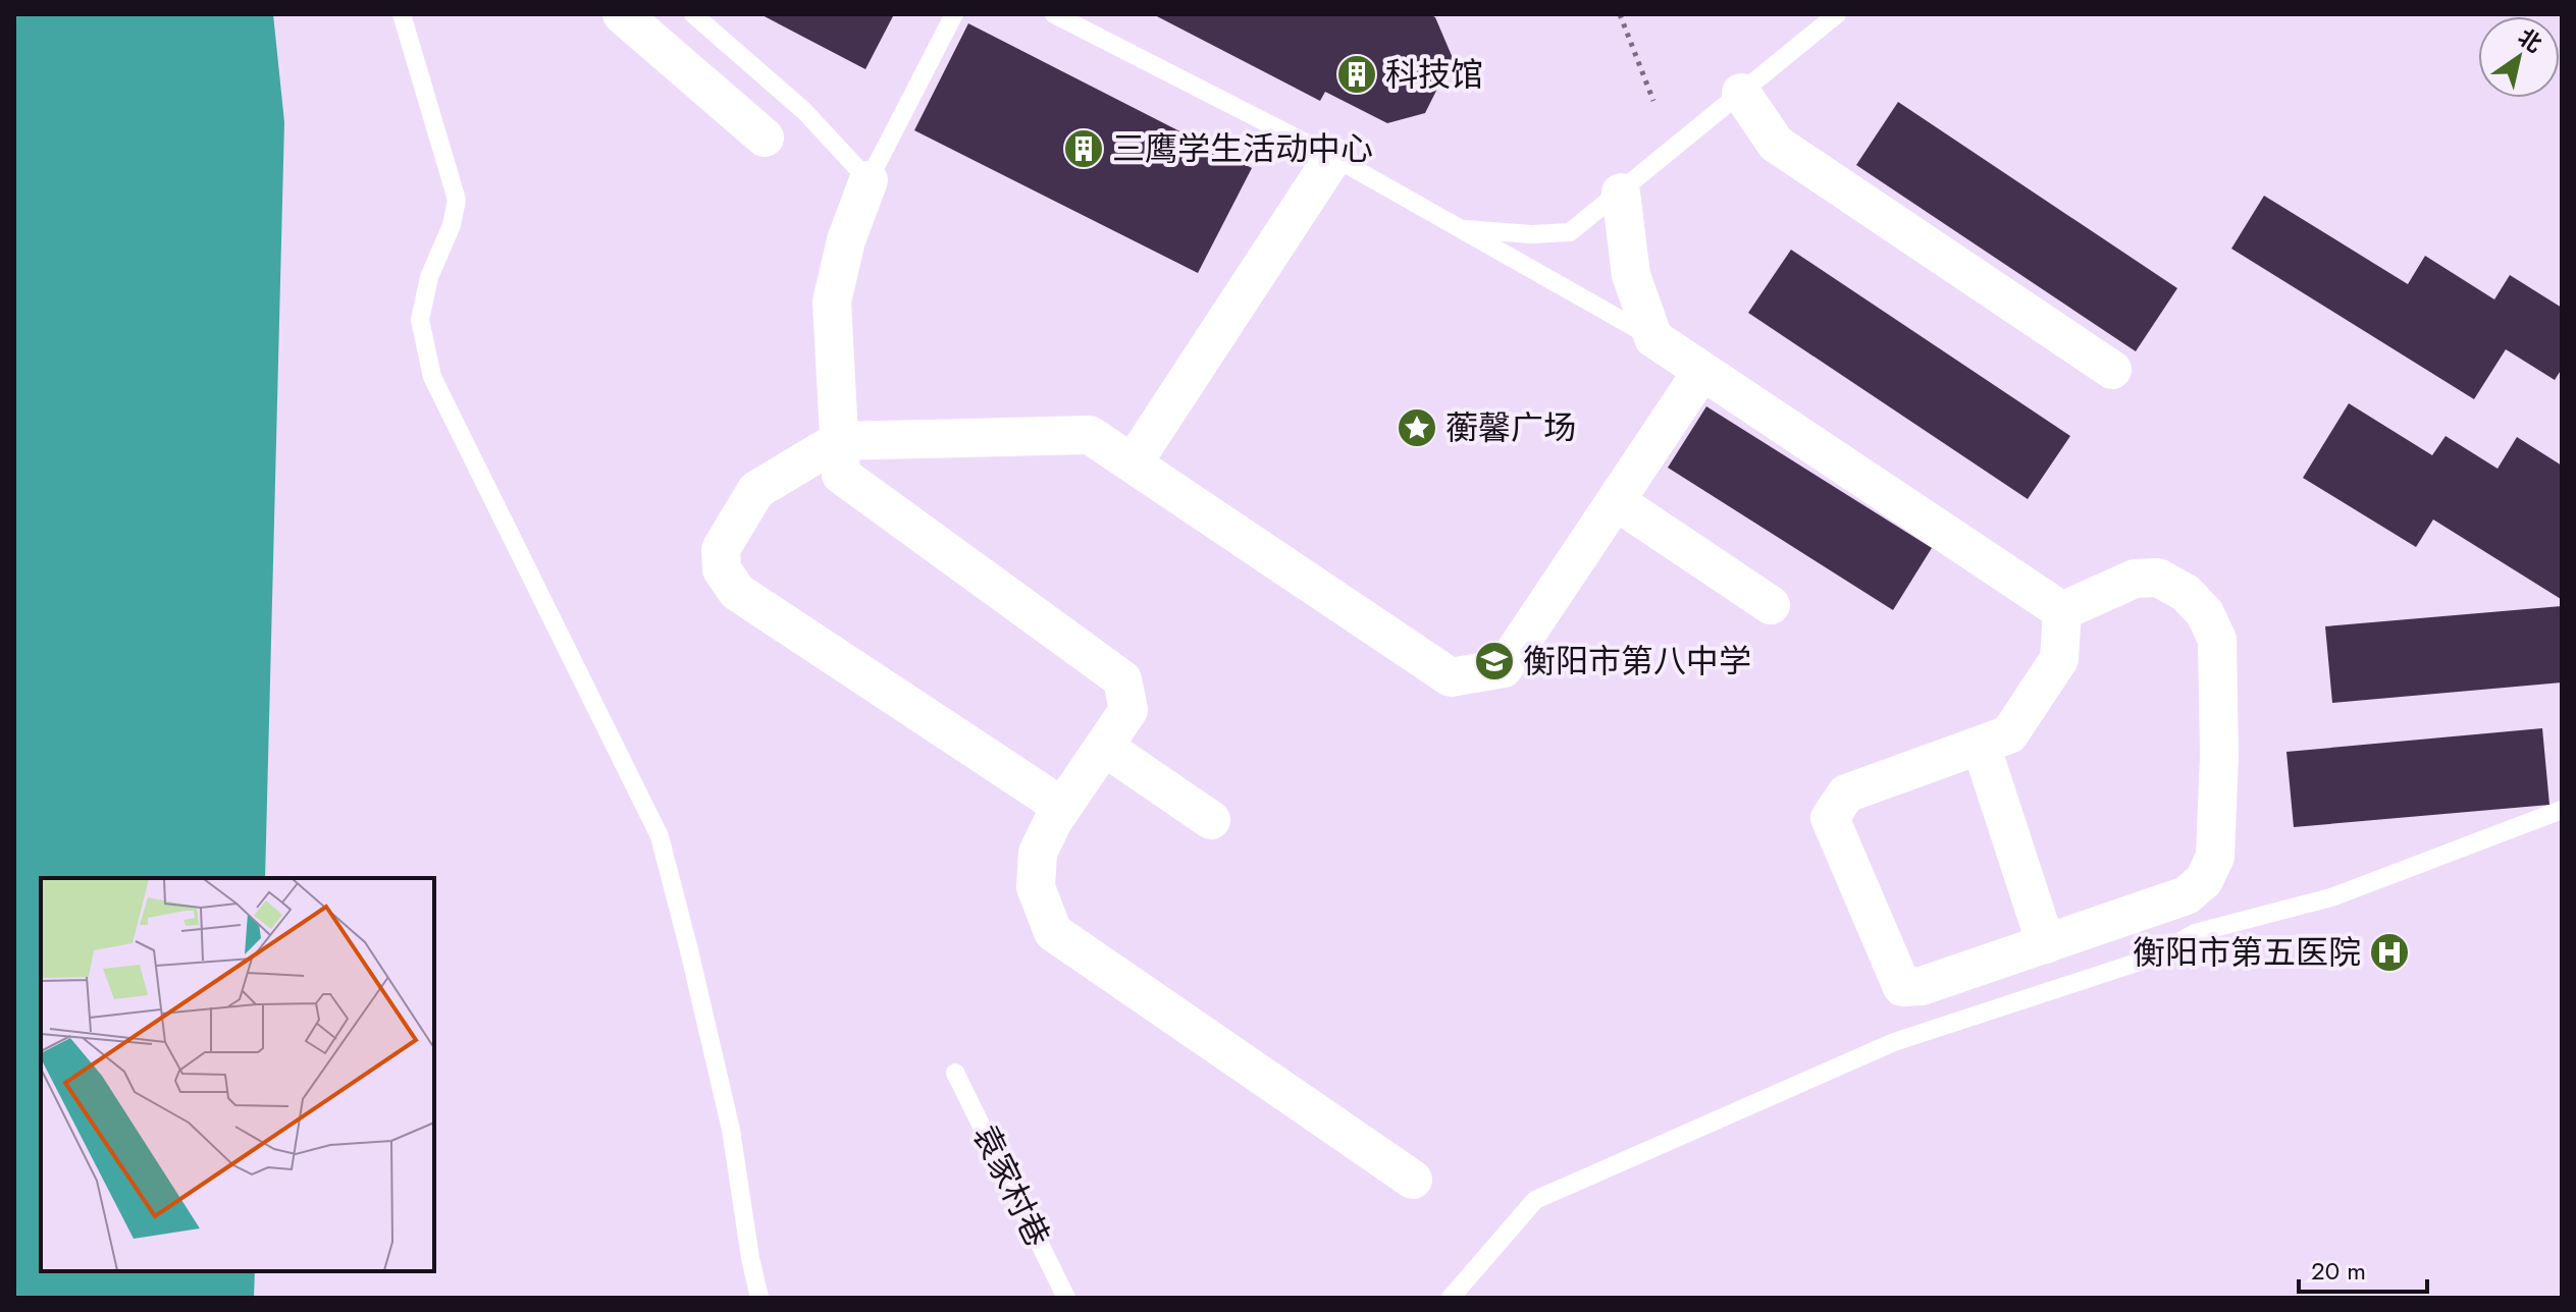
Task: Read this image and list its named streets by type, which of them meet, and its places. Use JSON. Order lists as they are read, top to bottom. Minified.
{"streets":{"lane":["袁家村巷"]},"places":{"building":["科技馆","三鹰学生活动中心"],"place":["蘅馨广场"],"school or university":["衡阳市第八中学"],"hospital":["衡阳市第五医院"]},"scale_bar":"20 m","north":"top right"}
